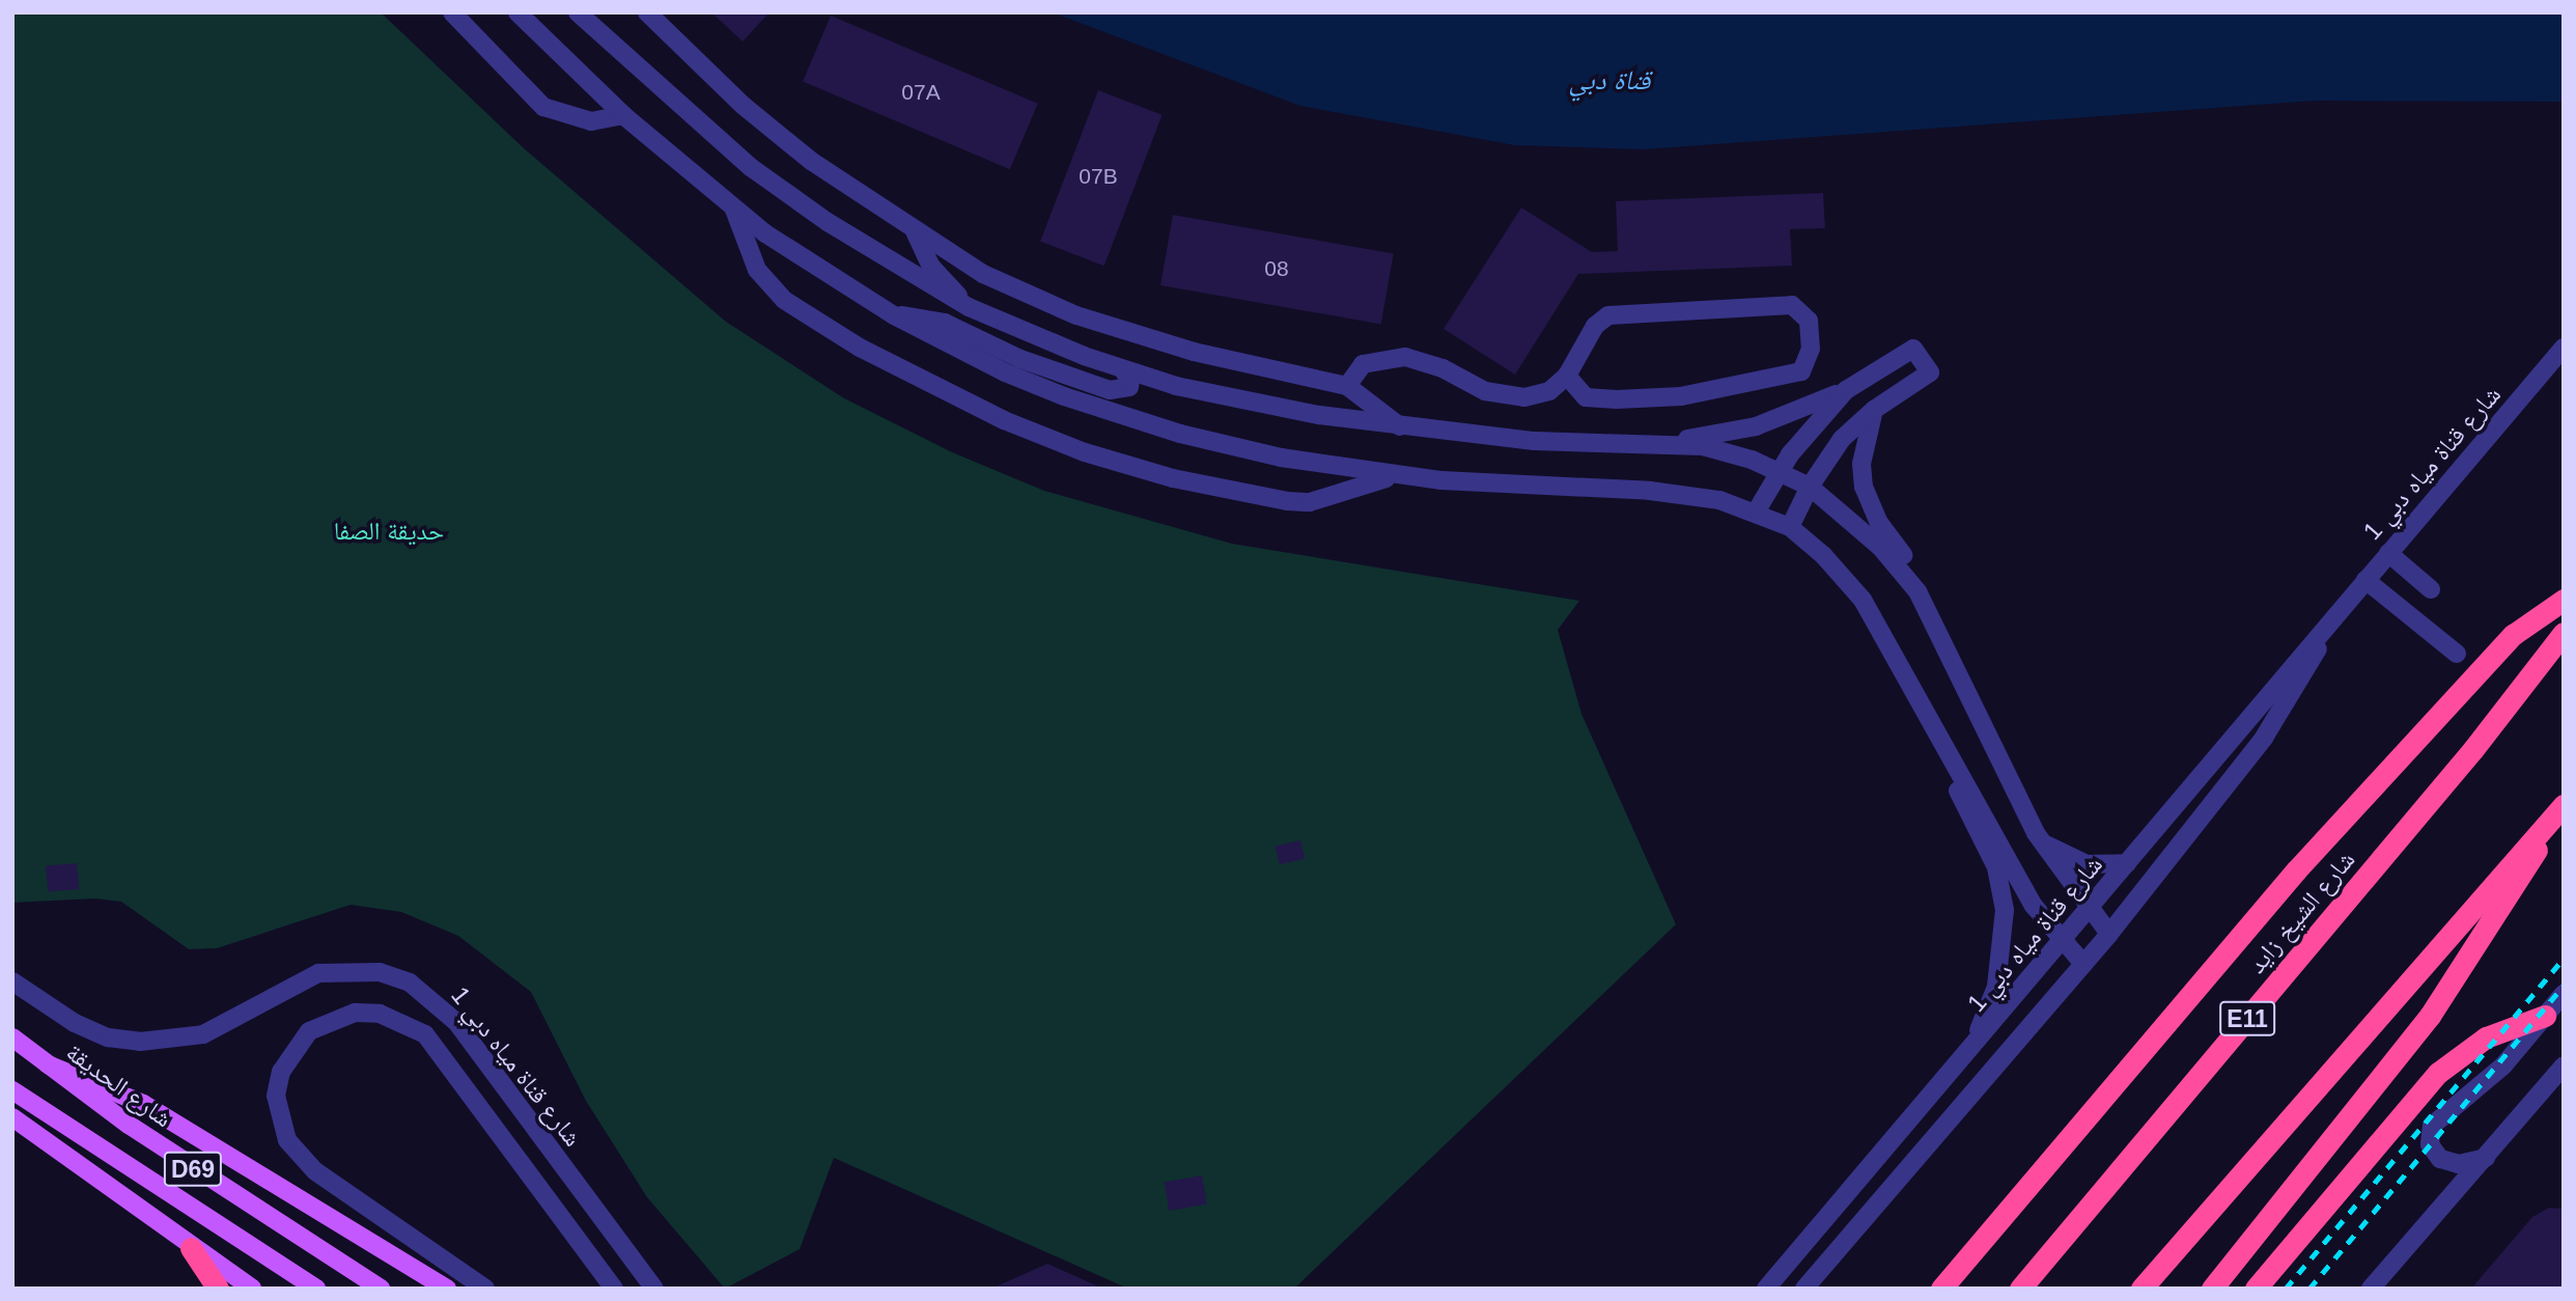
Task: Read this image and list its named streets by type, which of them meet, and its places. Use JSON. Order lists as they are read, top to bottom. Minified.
{"streets":{"highway":["شارع الشيخ زايد","E11"],"main road":["شارع الحديقة","D69"],"street":["شارع قناة مياه دبي 1"]},"water":["قناة دبي"],"parks":["حديقة الصفا"],"house_numbers":["07A","07B","08"]}
